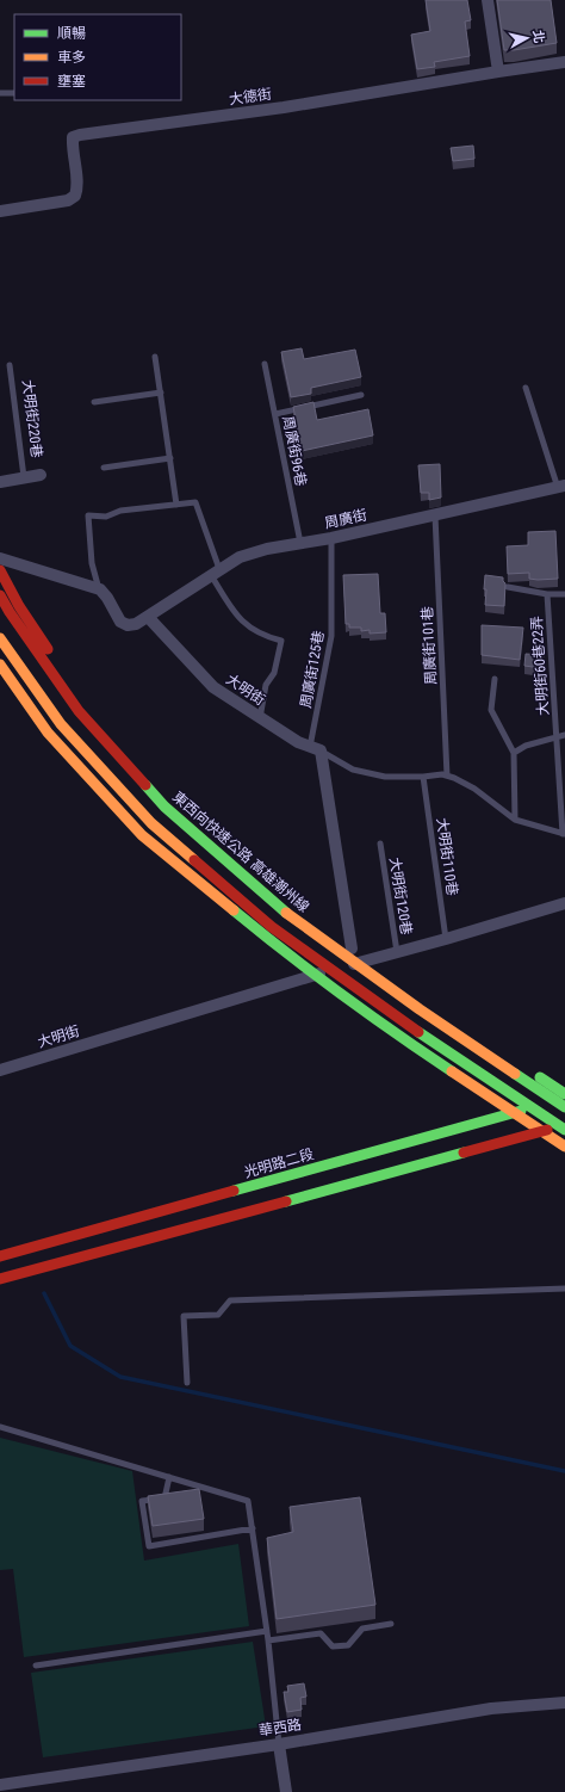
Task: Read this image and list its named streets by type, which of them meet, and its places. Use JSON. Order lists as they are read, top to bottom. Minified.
{"streets":{"main road":["東西向快速公路 高雄潮州線","光明路二段"],"street":["大德街","大明街220巷","周廣街","大明街","華西路"],"lane":["周廣街96巷","周廣街101巷","大明街60巷22弄","周廣街125巷","大明街110巷","大明街120巷"]},"crossings":[["周廣街96巷","周廣街"],["周廣街","周廣街101巷"],["周廣街","周廣街125巷"],["周廣街","大明街"],["周廣街125巷","大明街"],["大明街","大明街110巷"],["大明街","大明街120巷"]],"legend":["順暢","車多","壅塞"],"north":"right"}
